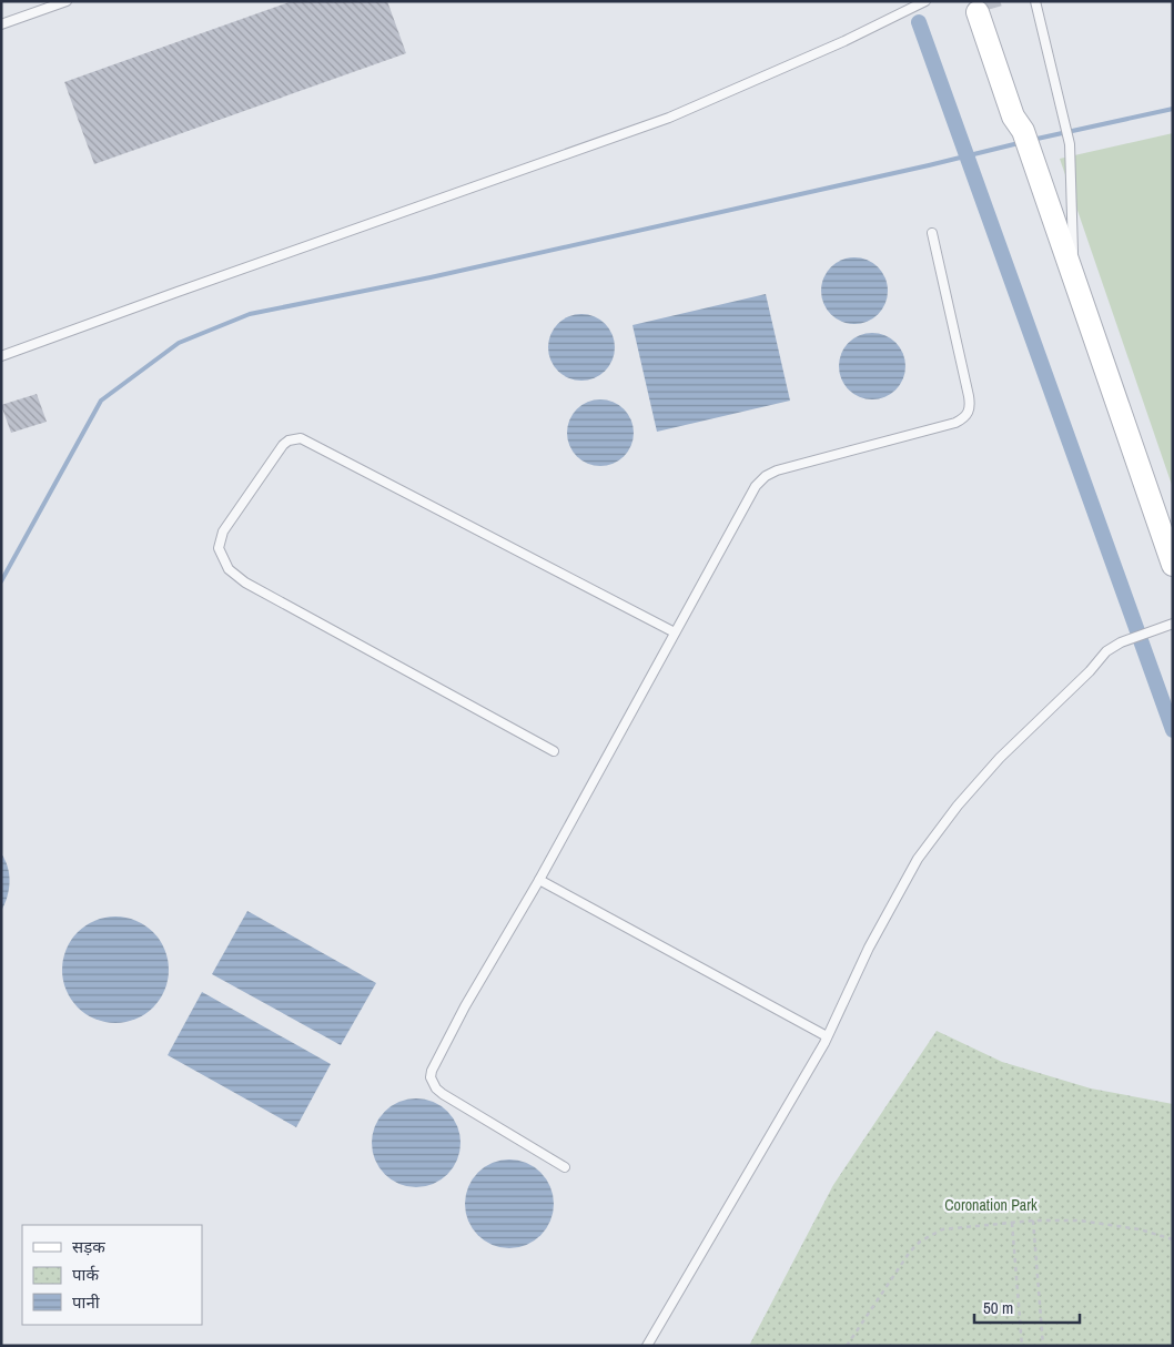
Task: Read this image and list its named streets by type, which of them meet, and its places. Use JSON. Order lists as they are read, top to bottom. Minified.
{"parks":["Coronation Park"],"legend":["सड़क","पार्क","पानी"],"scale_bar":"50 m"}
